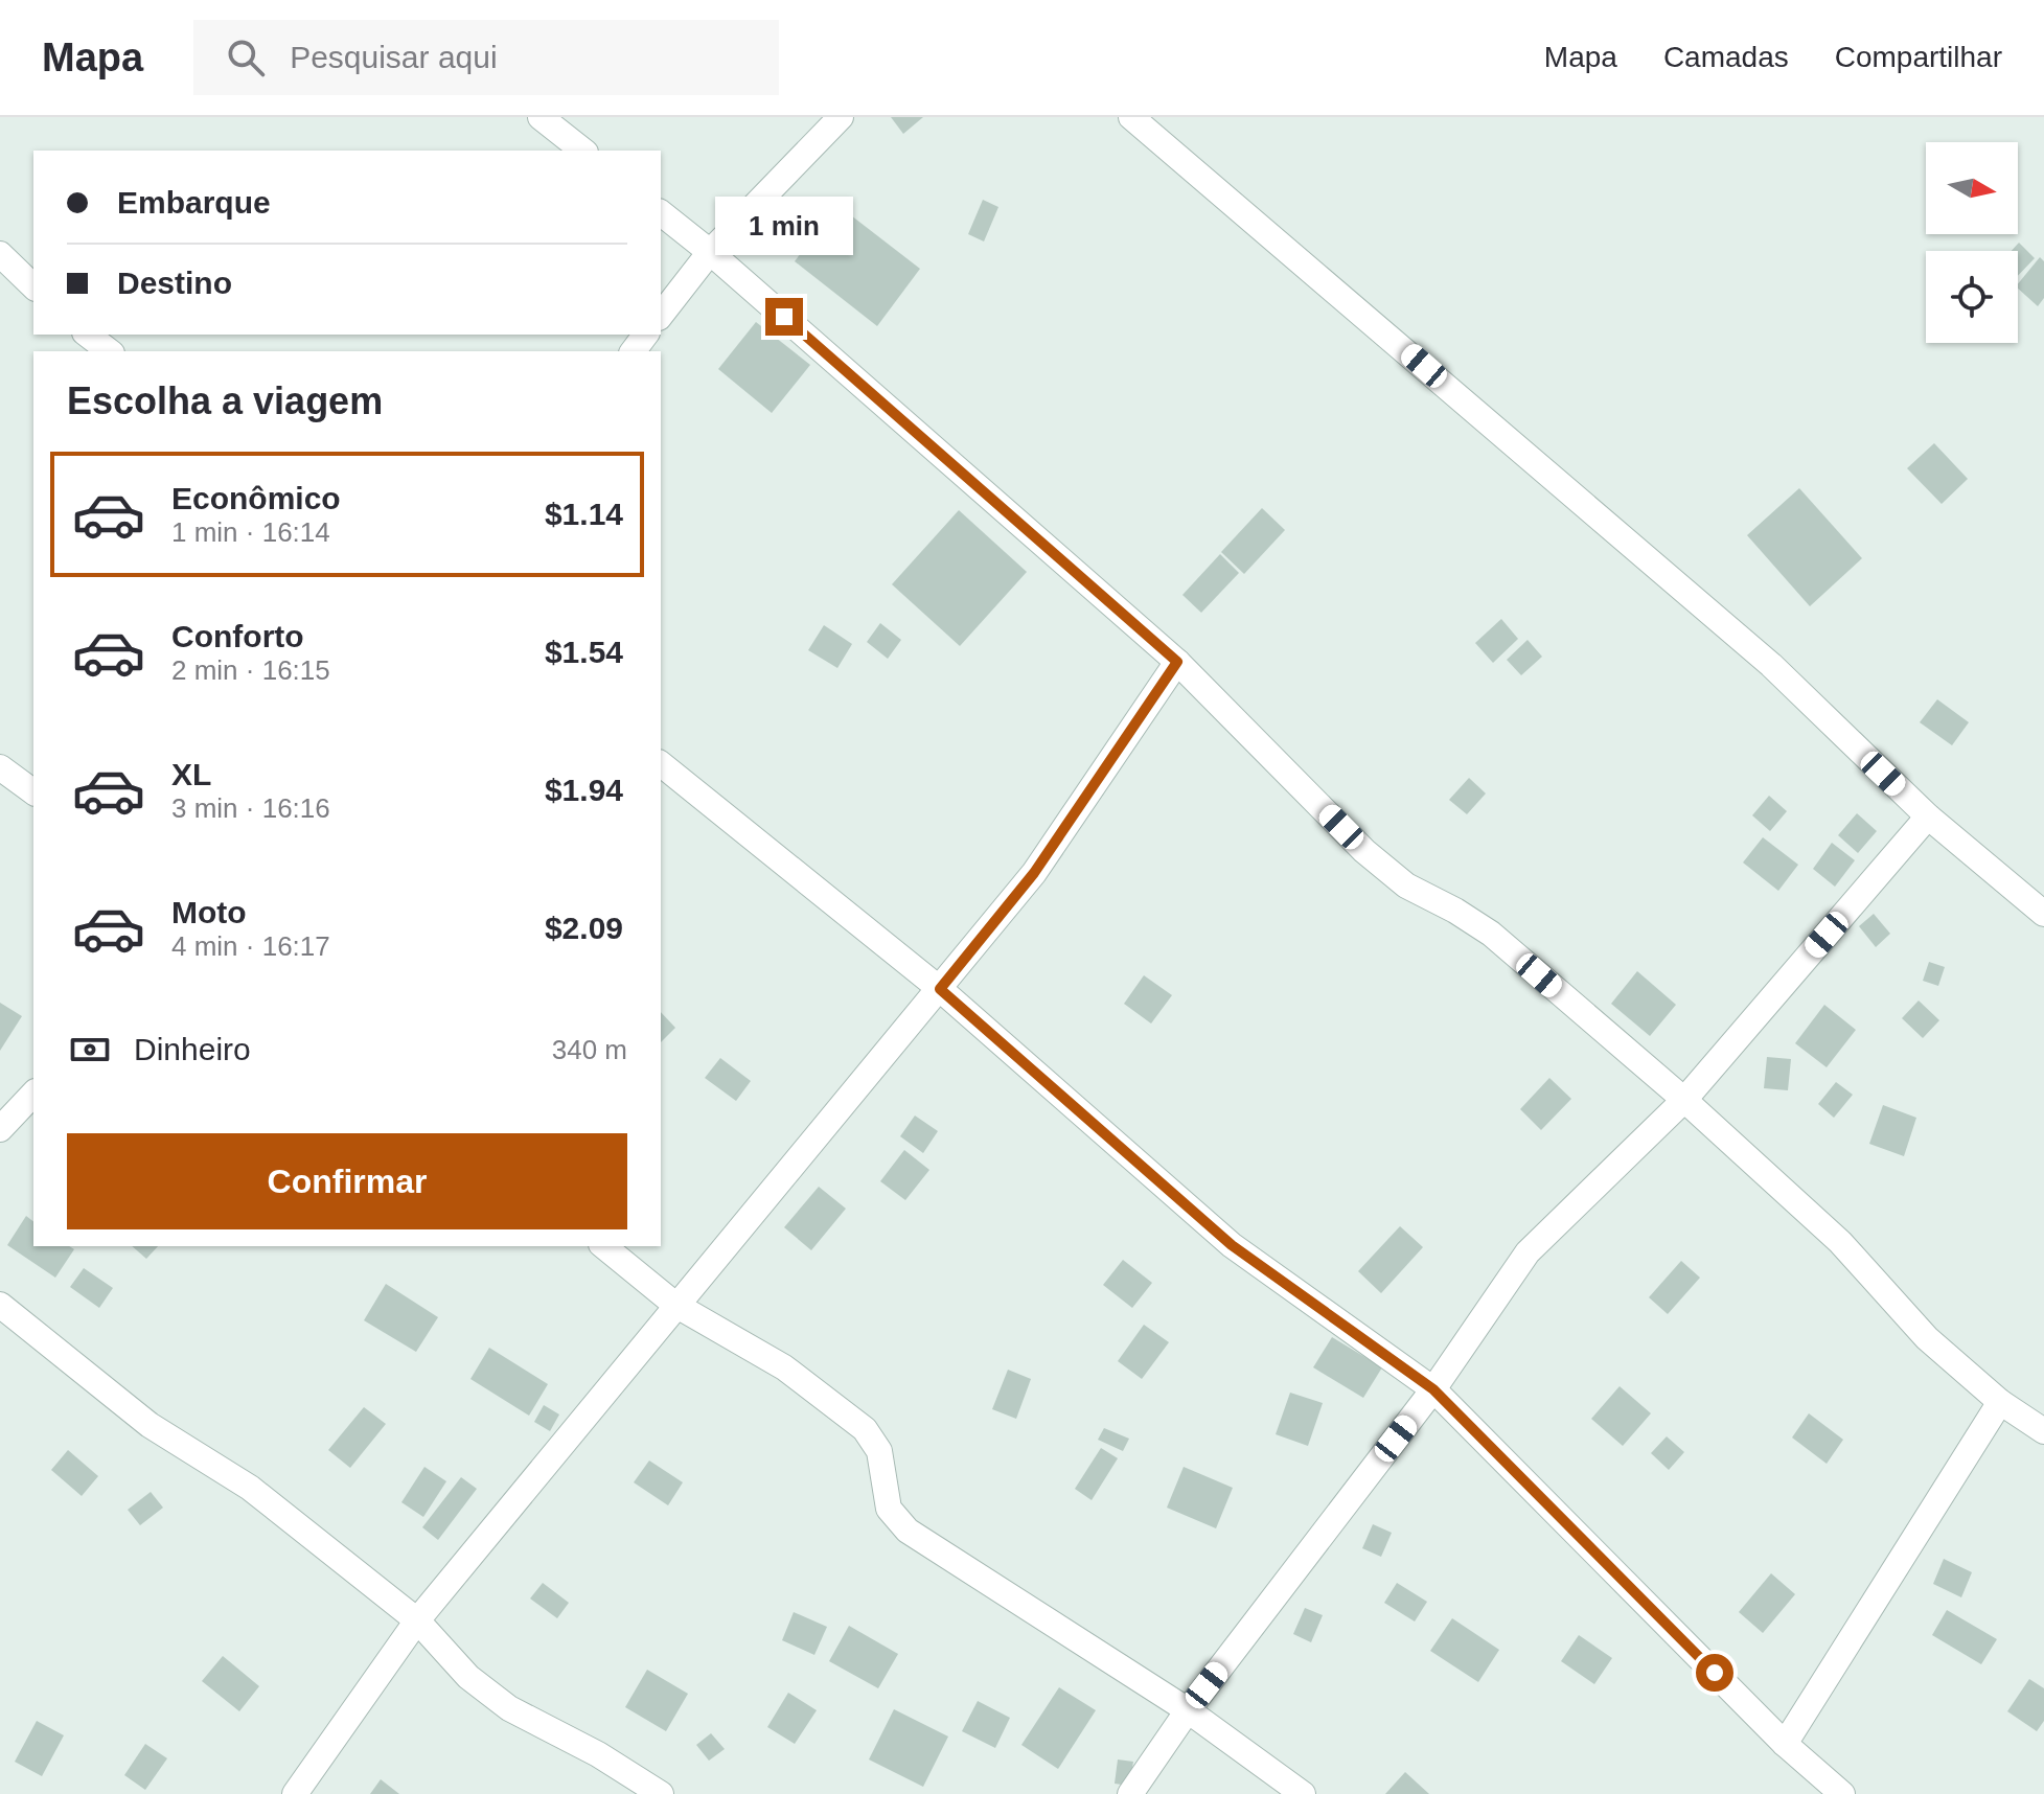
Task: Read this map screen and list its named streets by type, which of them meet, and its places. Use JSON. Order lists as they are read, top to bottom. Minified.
{"north":"right","page":{"header":"Mapa","search":"Pesquisar aqui","nav":["Mapa","Camadas","Compartilhar"],"banner":["Embarque","Destino"],"bubble":"1 min","heading":"Escolha a viagem","list":[{"name":"Econômico","note":"1 min · 16:14","value":"$1.14"},{"name":"Conforto","note":"2 min · 16:15","value":"$1.54"},{"name":"XL","note":"3 min · 16:16","value":"$1.94"},{"name":"Moto","note":"4 min · 16:17","value":"$2.09"}],"pay":["Dinheiro","340 m"],"buttons":"Confirmar"}}
